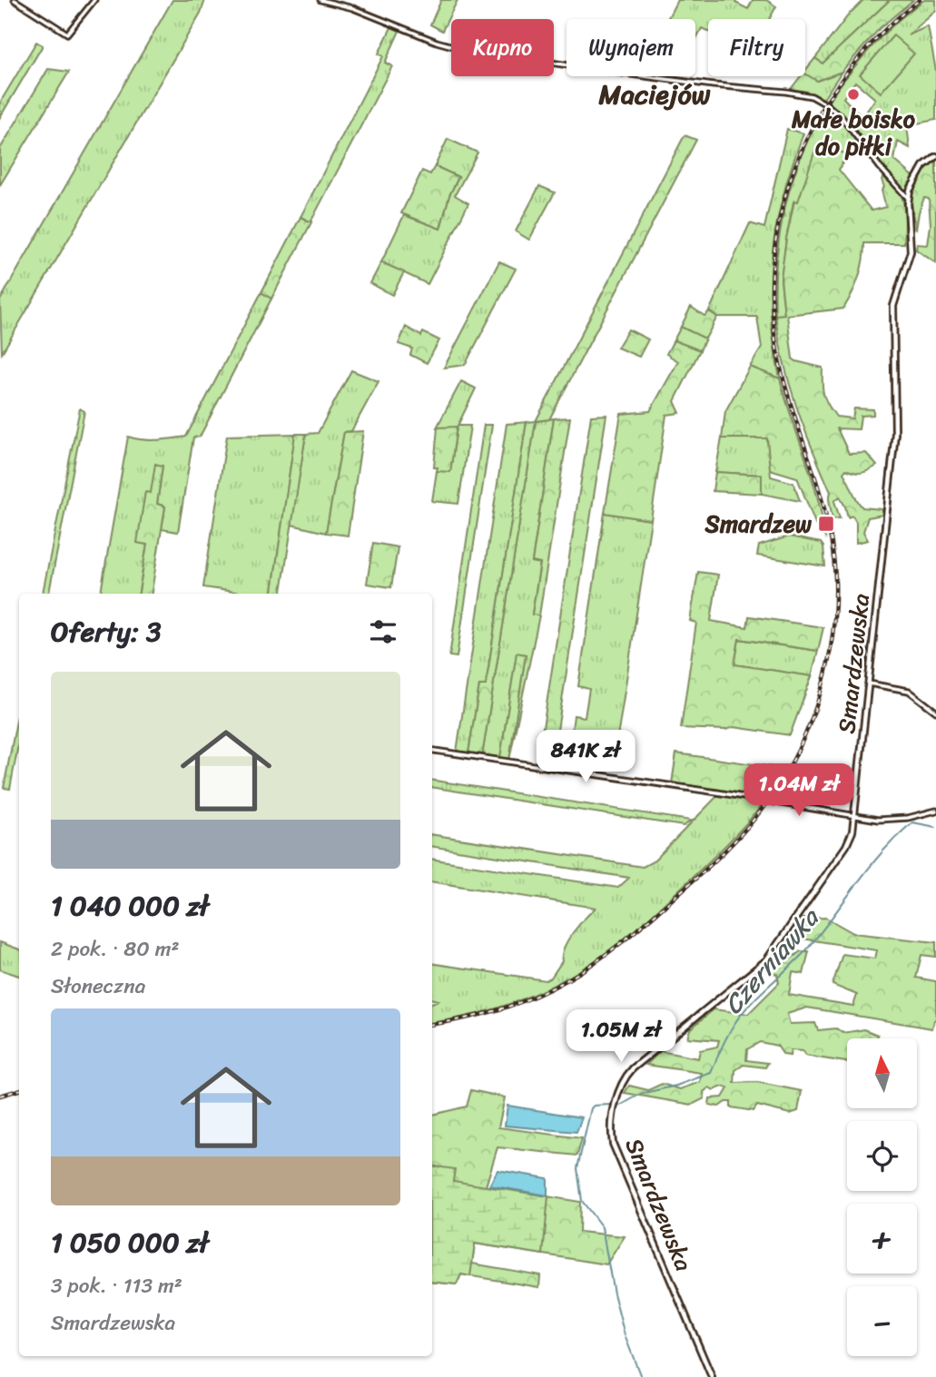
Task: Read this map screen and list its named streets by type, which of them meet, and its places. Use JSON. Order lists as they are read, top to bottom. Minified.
{"streets":{"street":["Smardzewska"]},"districts":["Maciejów"],"water":["Czerniawka"],"places":{"other":["Małe boisko do piłki"],"transit":["Smardzew"]},"north":"top","page":{"chip":["Kupno","Wynajem","Filtry"],"heading":"Oferty: 3","list":[{"name":"1 040 000 zł","note":"2 pok. · 80 m² · Słoneczna"},{"name":"1 050 000 zł","note":"3 pok. · 113 m² · Smardzewska"}],"price":["841K zł","1.04M zł","1.05M zł"],"map_buttons":["+","−"]}}
